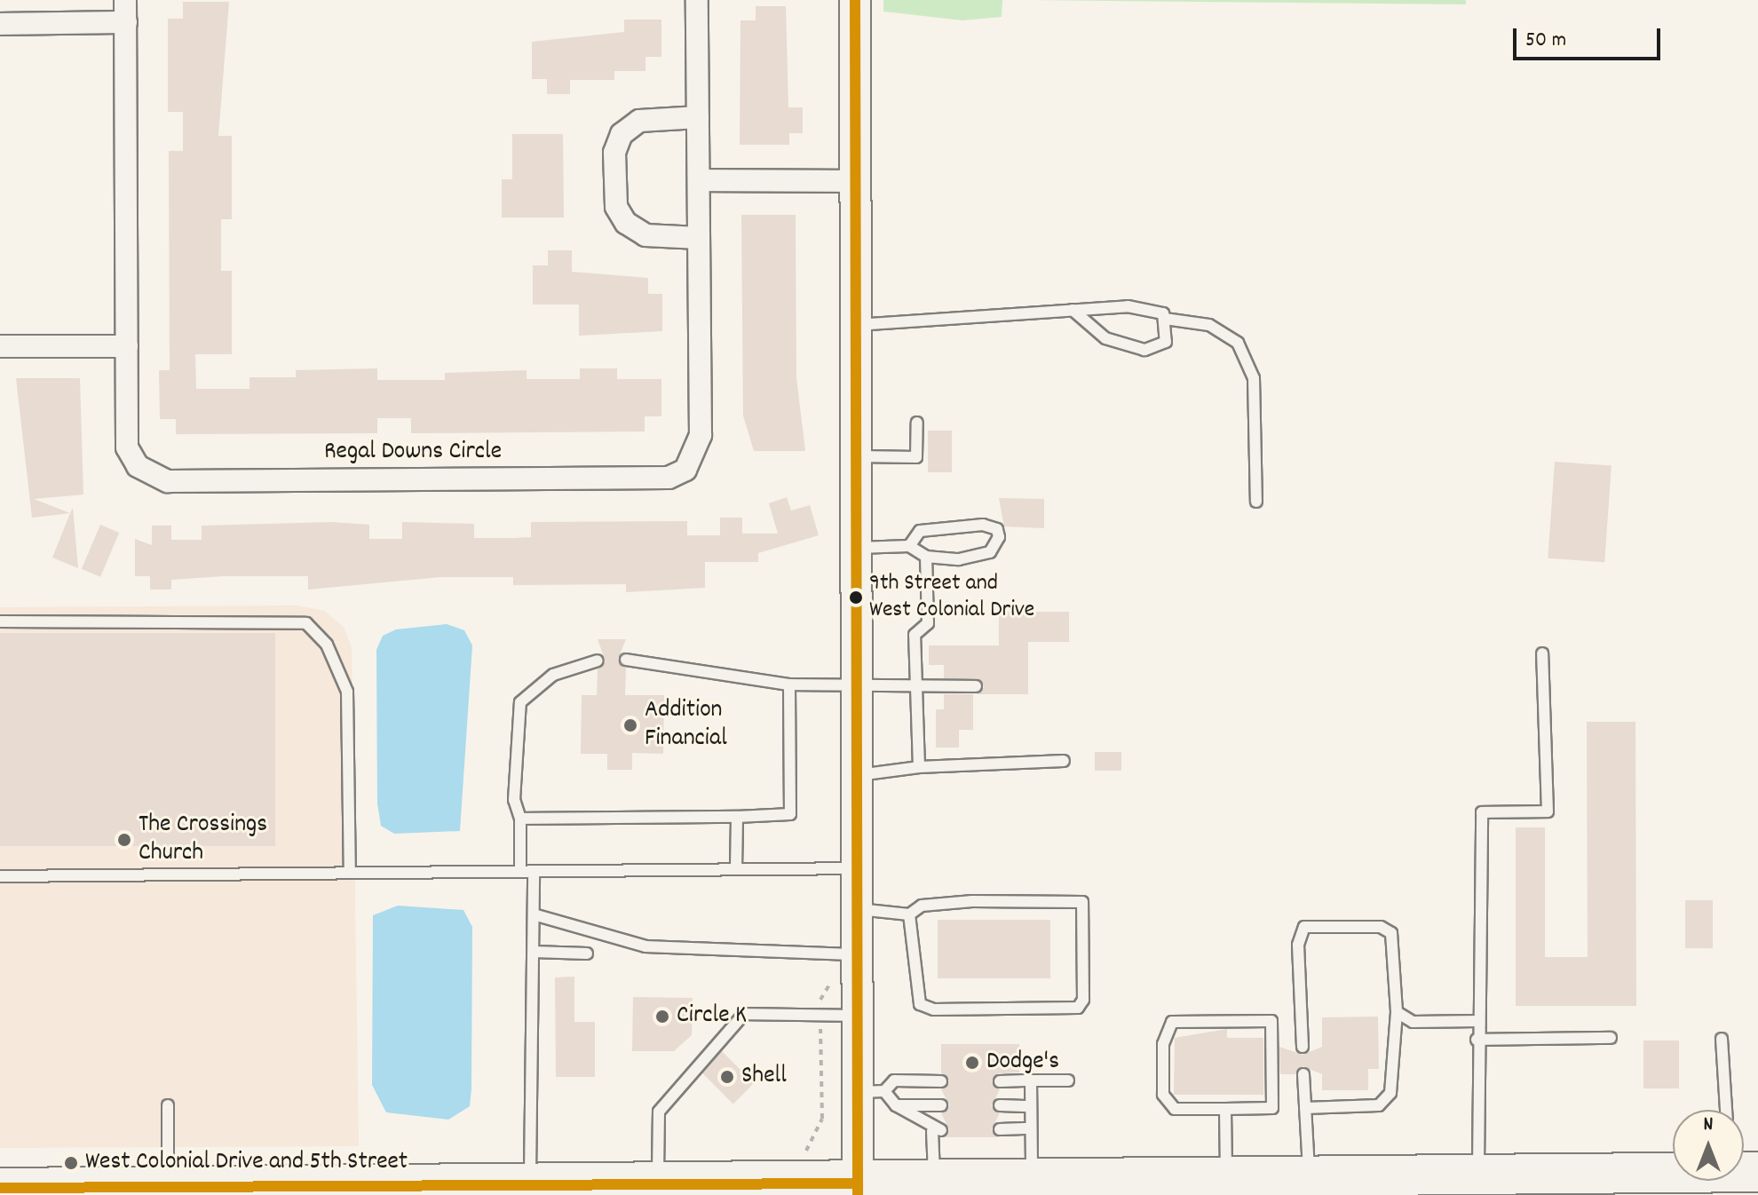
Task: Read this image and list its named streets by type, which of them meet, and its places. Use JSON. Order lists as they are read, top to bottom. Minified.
{"streets":{"street":["Regal Downs Circle"]},"places":["9th Street and West Colonial Drive","Addition Financial","The Crossings Church","Circle K","Dodge's","Shell","West Colonial Drive and 5th Street"],"scale_bar":"50 m","north":"top"}
